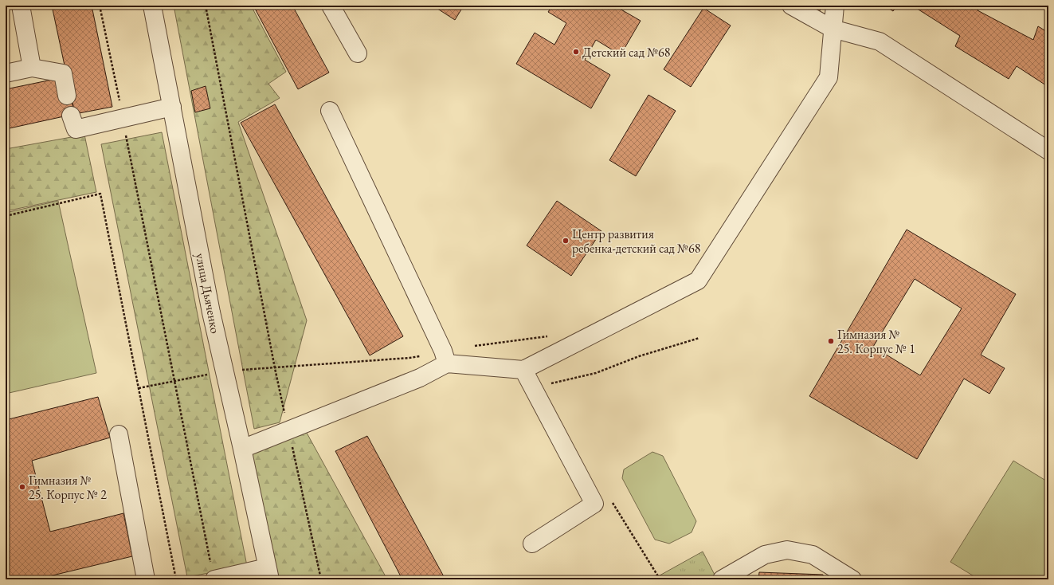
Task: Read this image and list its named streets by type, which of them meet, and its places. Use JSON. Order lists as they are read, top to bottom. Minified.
{"streets":{"street":["улица Дьяченко"]},"places":["Детский сад №68","Центр развития ребенка-детский сад №68","Гимназия № 25. Корпус № 1","Гимназия № 25. Корпус № 2"]}
